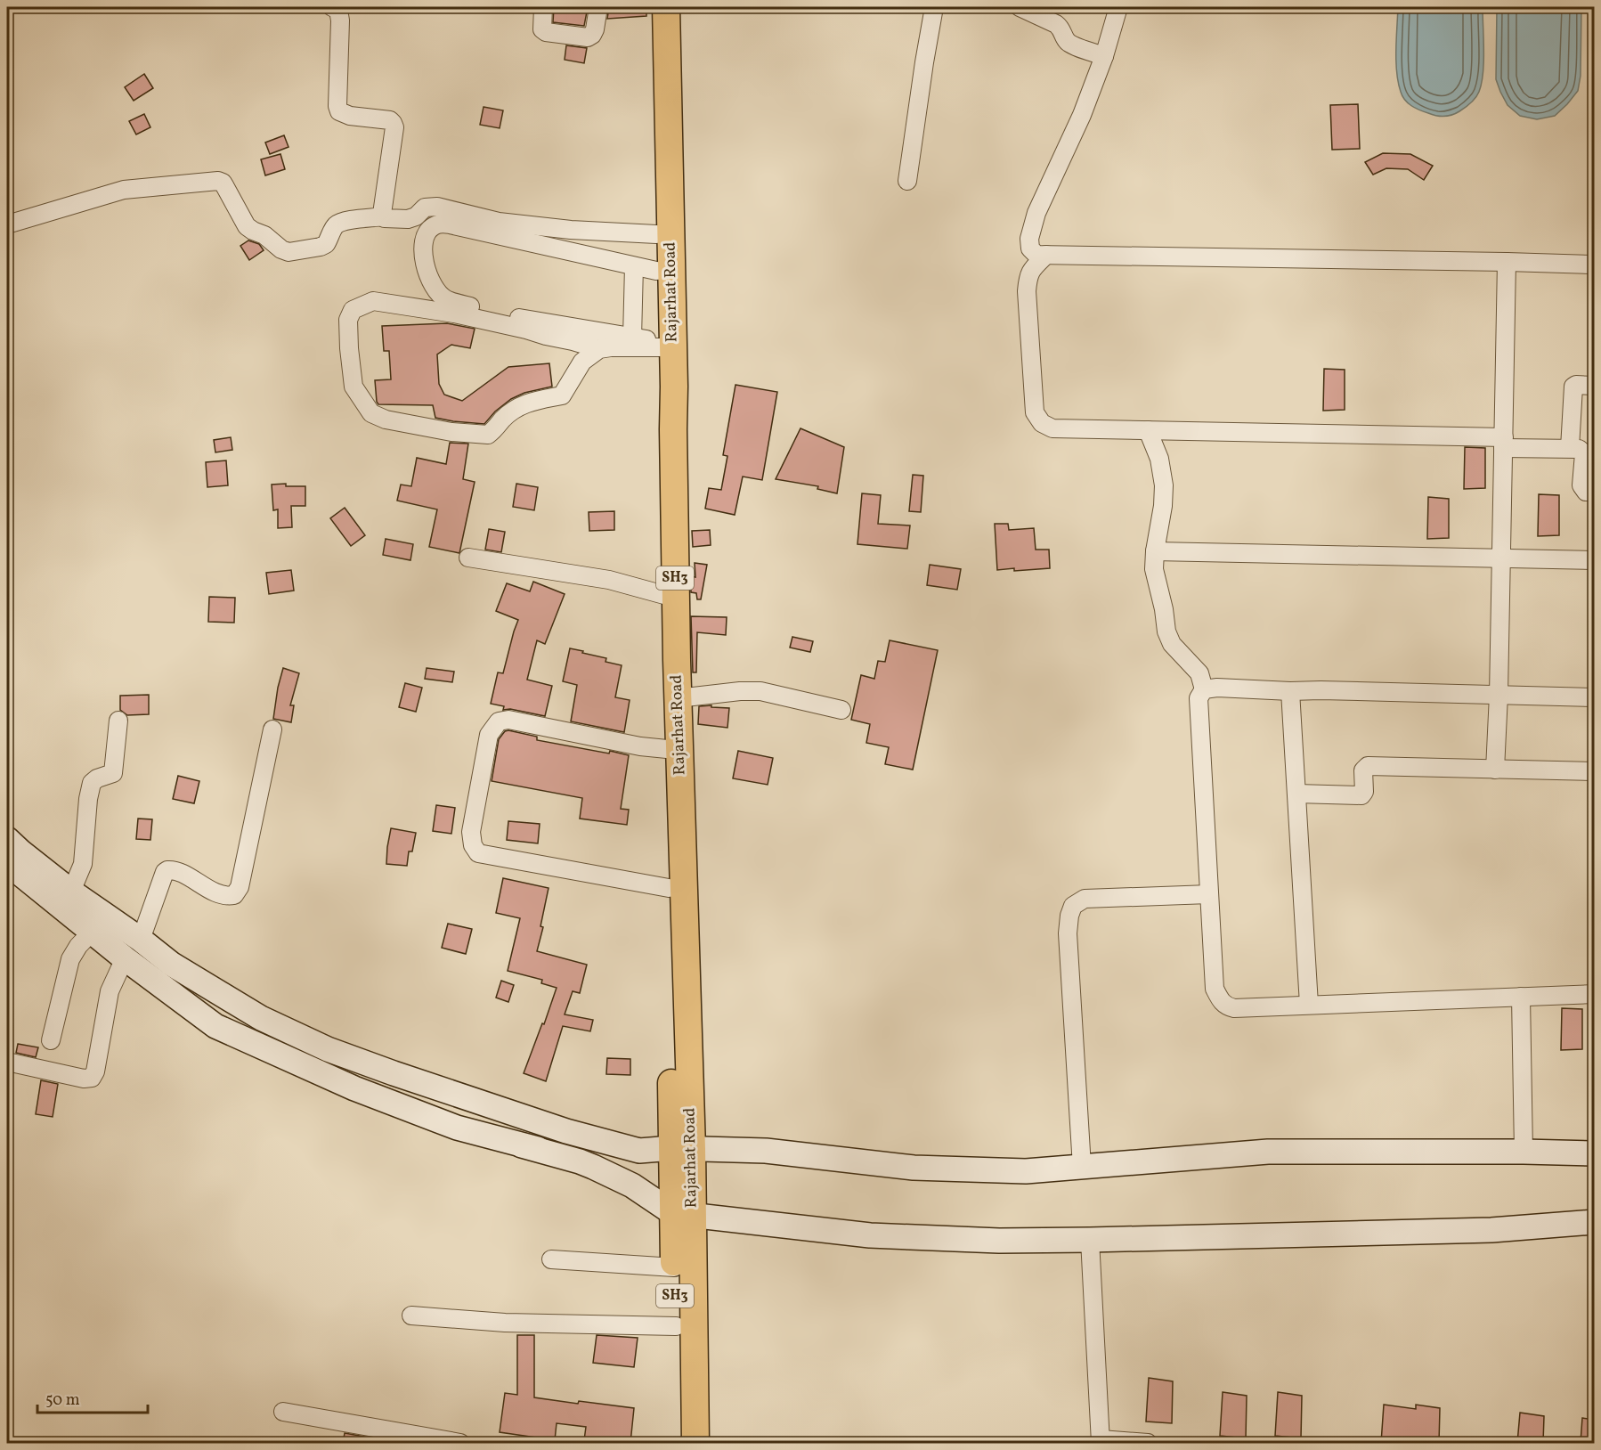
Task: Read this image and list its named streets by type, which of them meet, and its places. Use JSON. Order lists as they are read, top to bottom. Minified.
{"streets":{"main road":["Rajarhat Road","SH3"]},"scale_bar":"50 m"}
